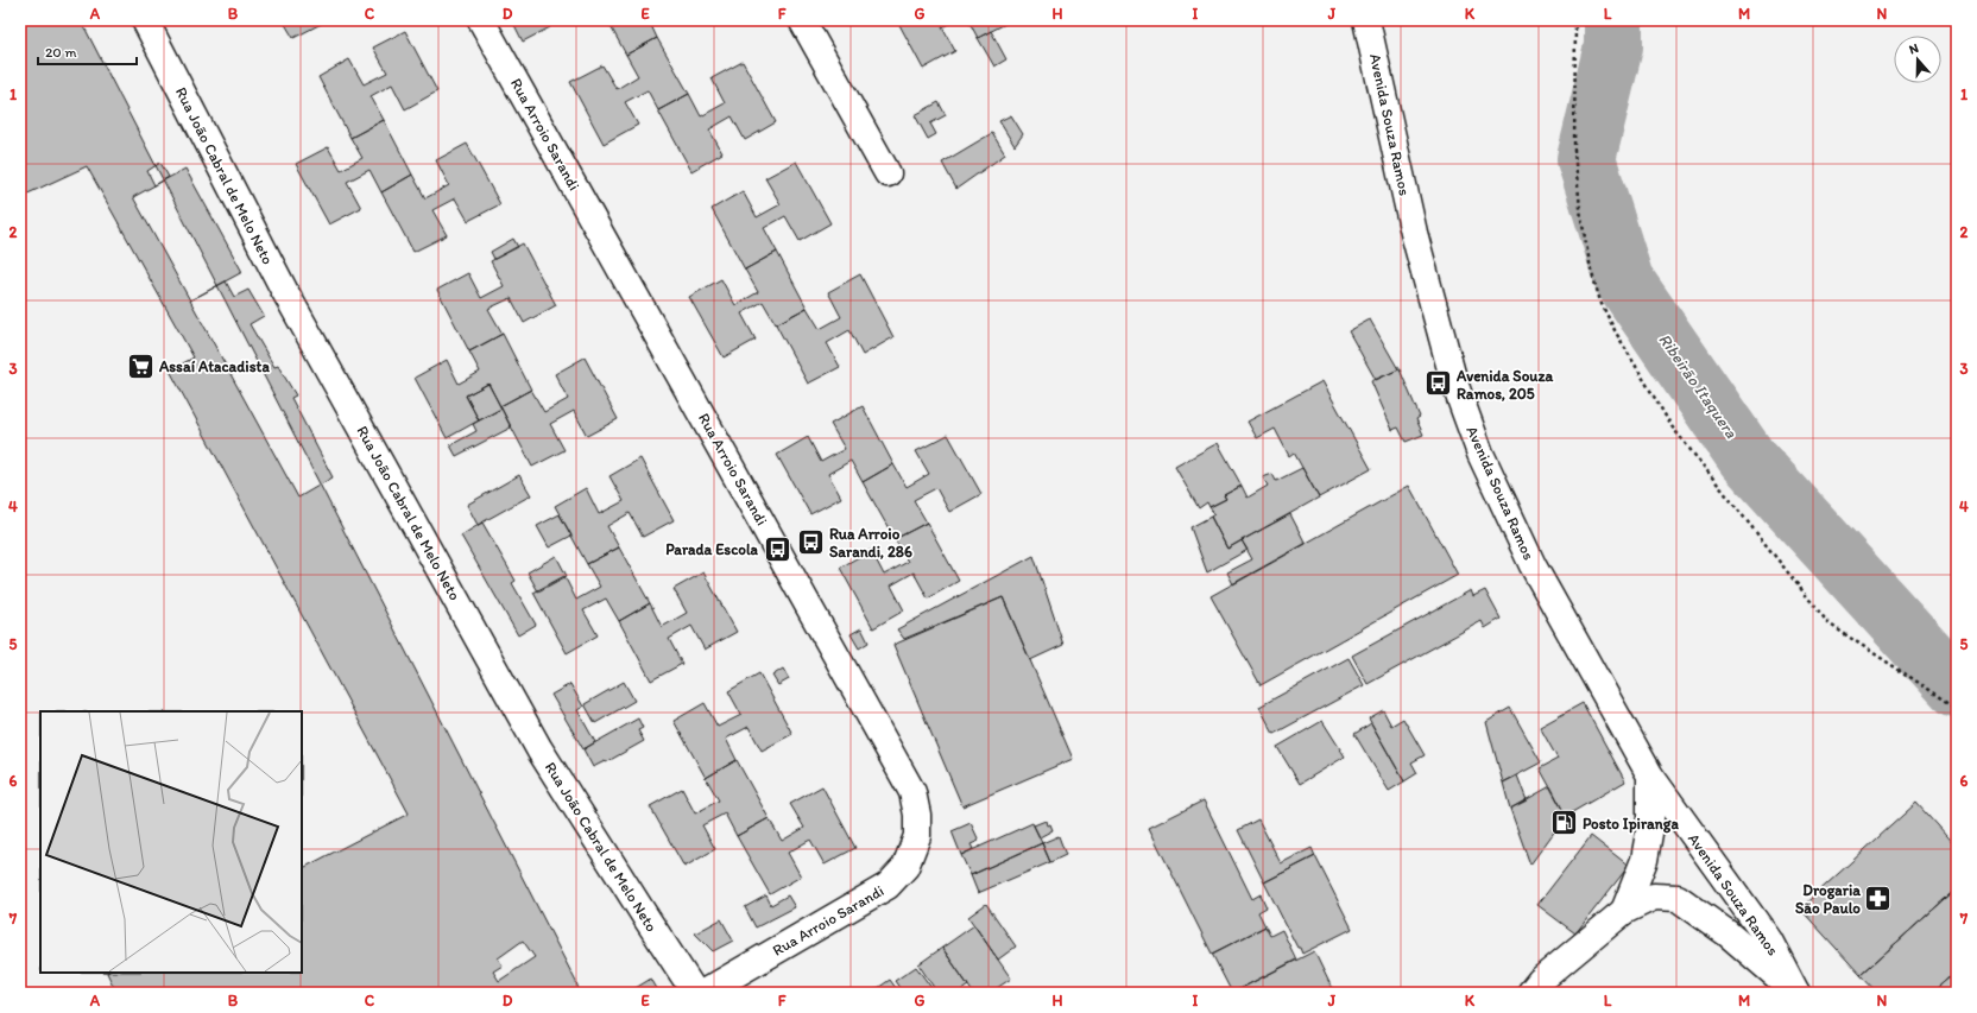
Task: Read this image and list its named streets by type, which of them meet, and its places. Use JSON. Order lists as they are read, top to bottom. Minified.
{"streets":{"street":["Avenida Souza Ramos","Rua Arroio Sarandi","Rua João Cabral de Melo Neto"]},"water":["Ribeirão Itaquera"],"places":{"supermarket":["Assaí Atacadista"],"bus stop":["Avenida Souza Ramos, 205","Rua Arroio Sarandi, 286","Parada Escola"],"fuel station":["Posto Ipiranga"],"pharmacy":["Drogaria São Paulo"]},"scale_bar":"20 m","north":"top","grid":{"columns":["A","B","C","D","E","F","G","H","I","J","K","L","M","N"],"rows":["1","2","3","4","5","6","7"]}}
